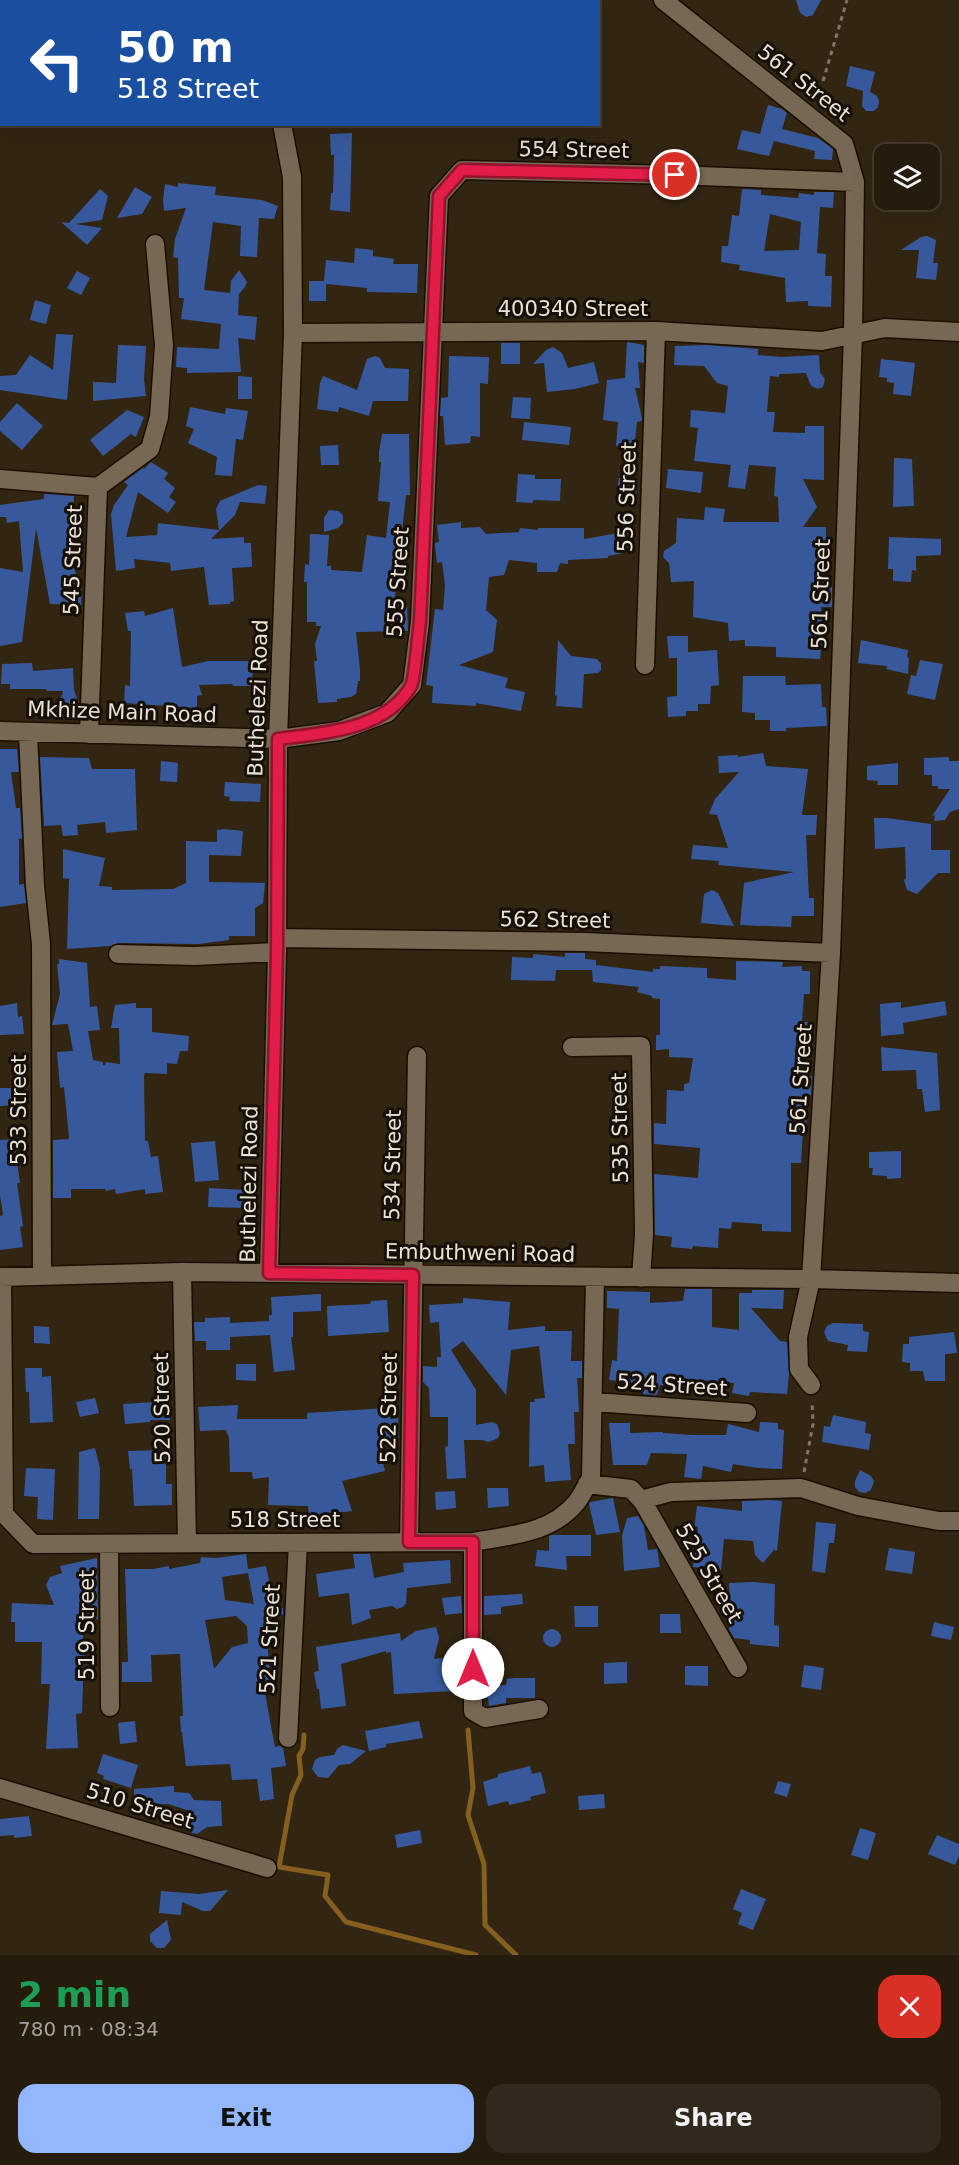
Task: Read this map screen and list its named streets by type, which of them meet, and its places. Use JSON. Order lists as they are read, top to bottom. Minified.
{"streets":{"street":["561 Street","554 Street","400340 Street","556 Street","545 Street","555 Street","Buthelezi Road","Mkhize Main Road","562 Street","533 Street","535 Street","534 Street","Embuthweni Road","524 Street","520 Street","522 Street","518 Street","525 Street","519 Street","521 Street","510 Street"]},"crossings":[["561 Street","554 Street"],["561 Street","400340 Street"],["561 Street","562 Street"],["561 Street","Embuthweni Road"],["554 Street","400340 Street"],["554 Street","555 Street"],["400340 Street","556 Street"],["400340 Street","555 Street"],["400340 Street","Buthelezi Road"],["545 Street","Mkhize Main Road"],["555 Street","Buthelezi Road"],["555 Street","Mkhize Main Road"],["Buthelezi Road","Mkhize Main Road"],["Buthelezi Road","562 Street"],["Buthelezi Road","Embuthweni Road"],["Mkhize Main Road","533 Street"],["533 Street","Embuthweni Road"],["535 Street","Embuthweni Road"],["534 Street","Embuthweni Road"],["534 Street","522 Street"],["Embuthweni Road","520 Street"],["Embuthweni Road","522 Street"],["Embuthweni Road","518 Street"],["524 Street","518 Street"],["520 Street","518 Street"],["522 Street","518 Street"],["518 Street","519 Street"],["518 Street","521 Street"]],"page":{"turn":["50 m","518 Street"],"heading":["2 min","780 m · 08:34"],"buttons":["Exit","Share"]}}
